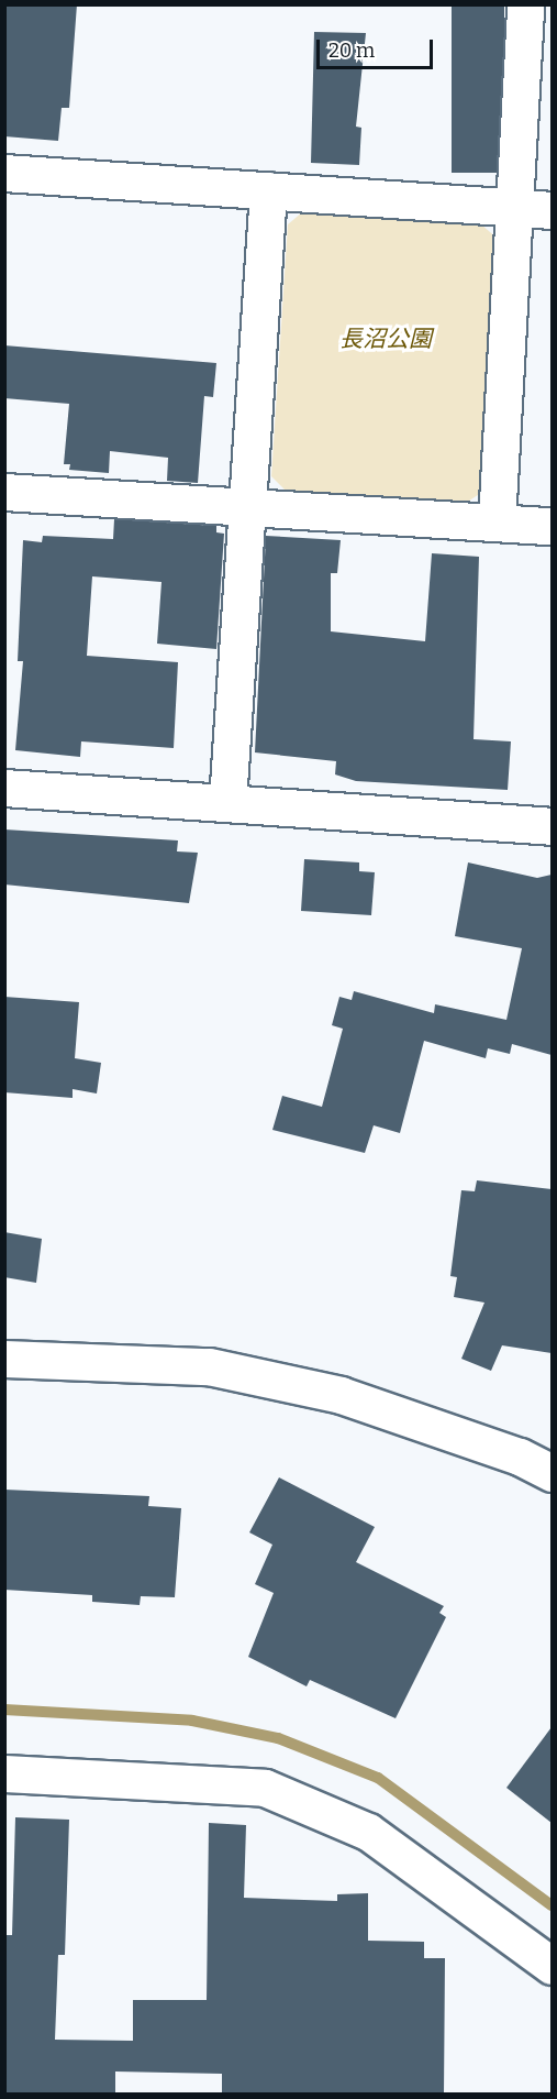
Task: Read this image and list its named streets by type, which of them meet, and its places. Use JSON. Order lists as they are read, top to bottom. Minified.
{"parks":["長沼公園"],"scale_bar":"20 m"}
